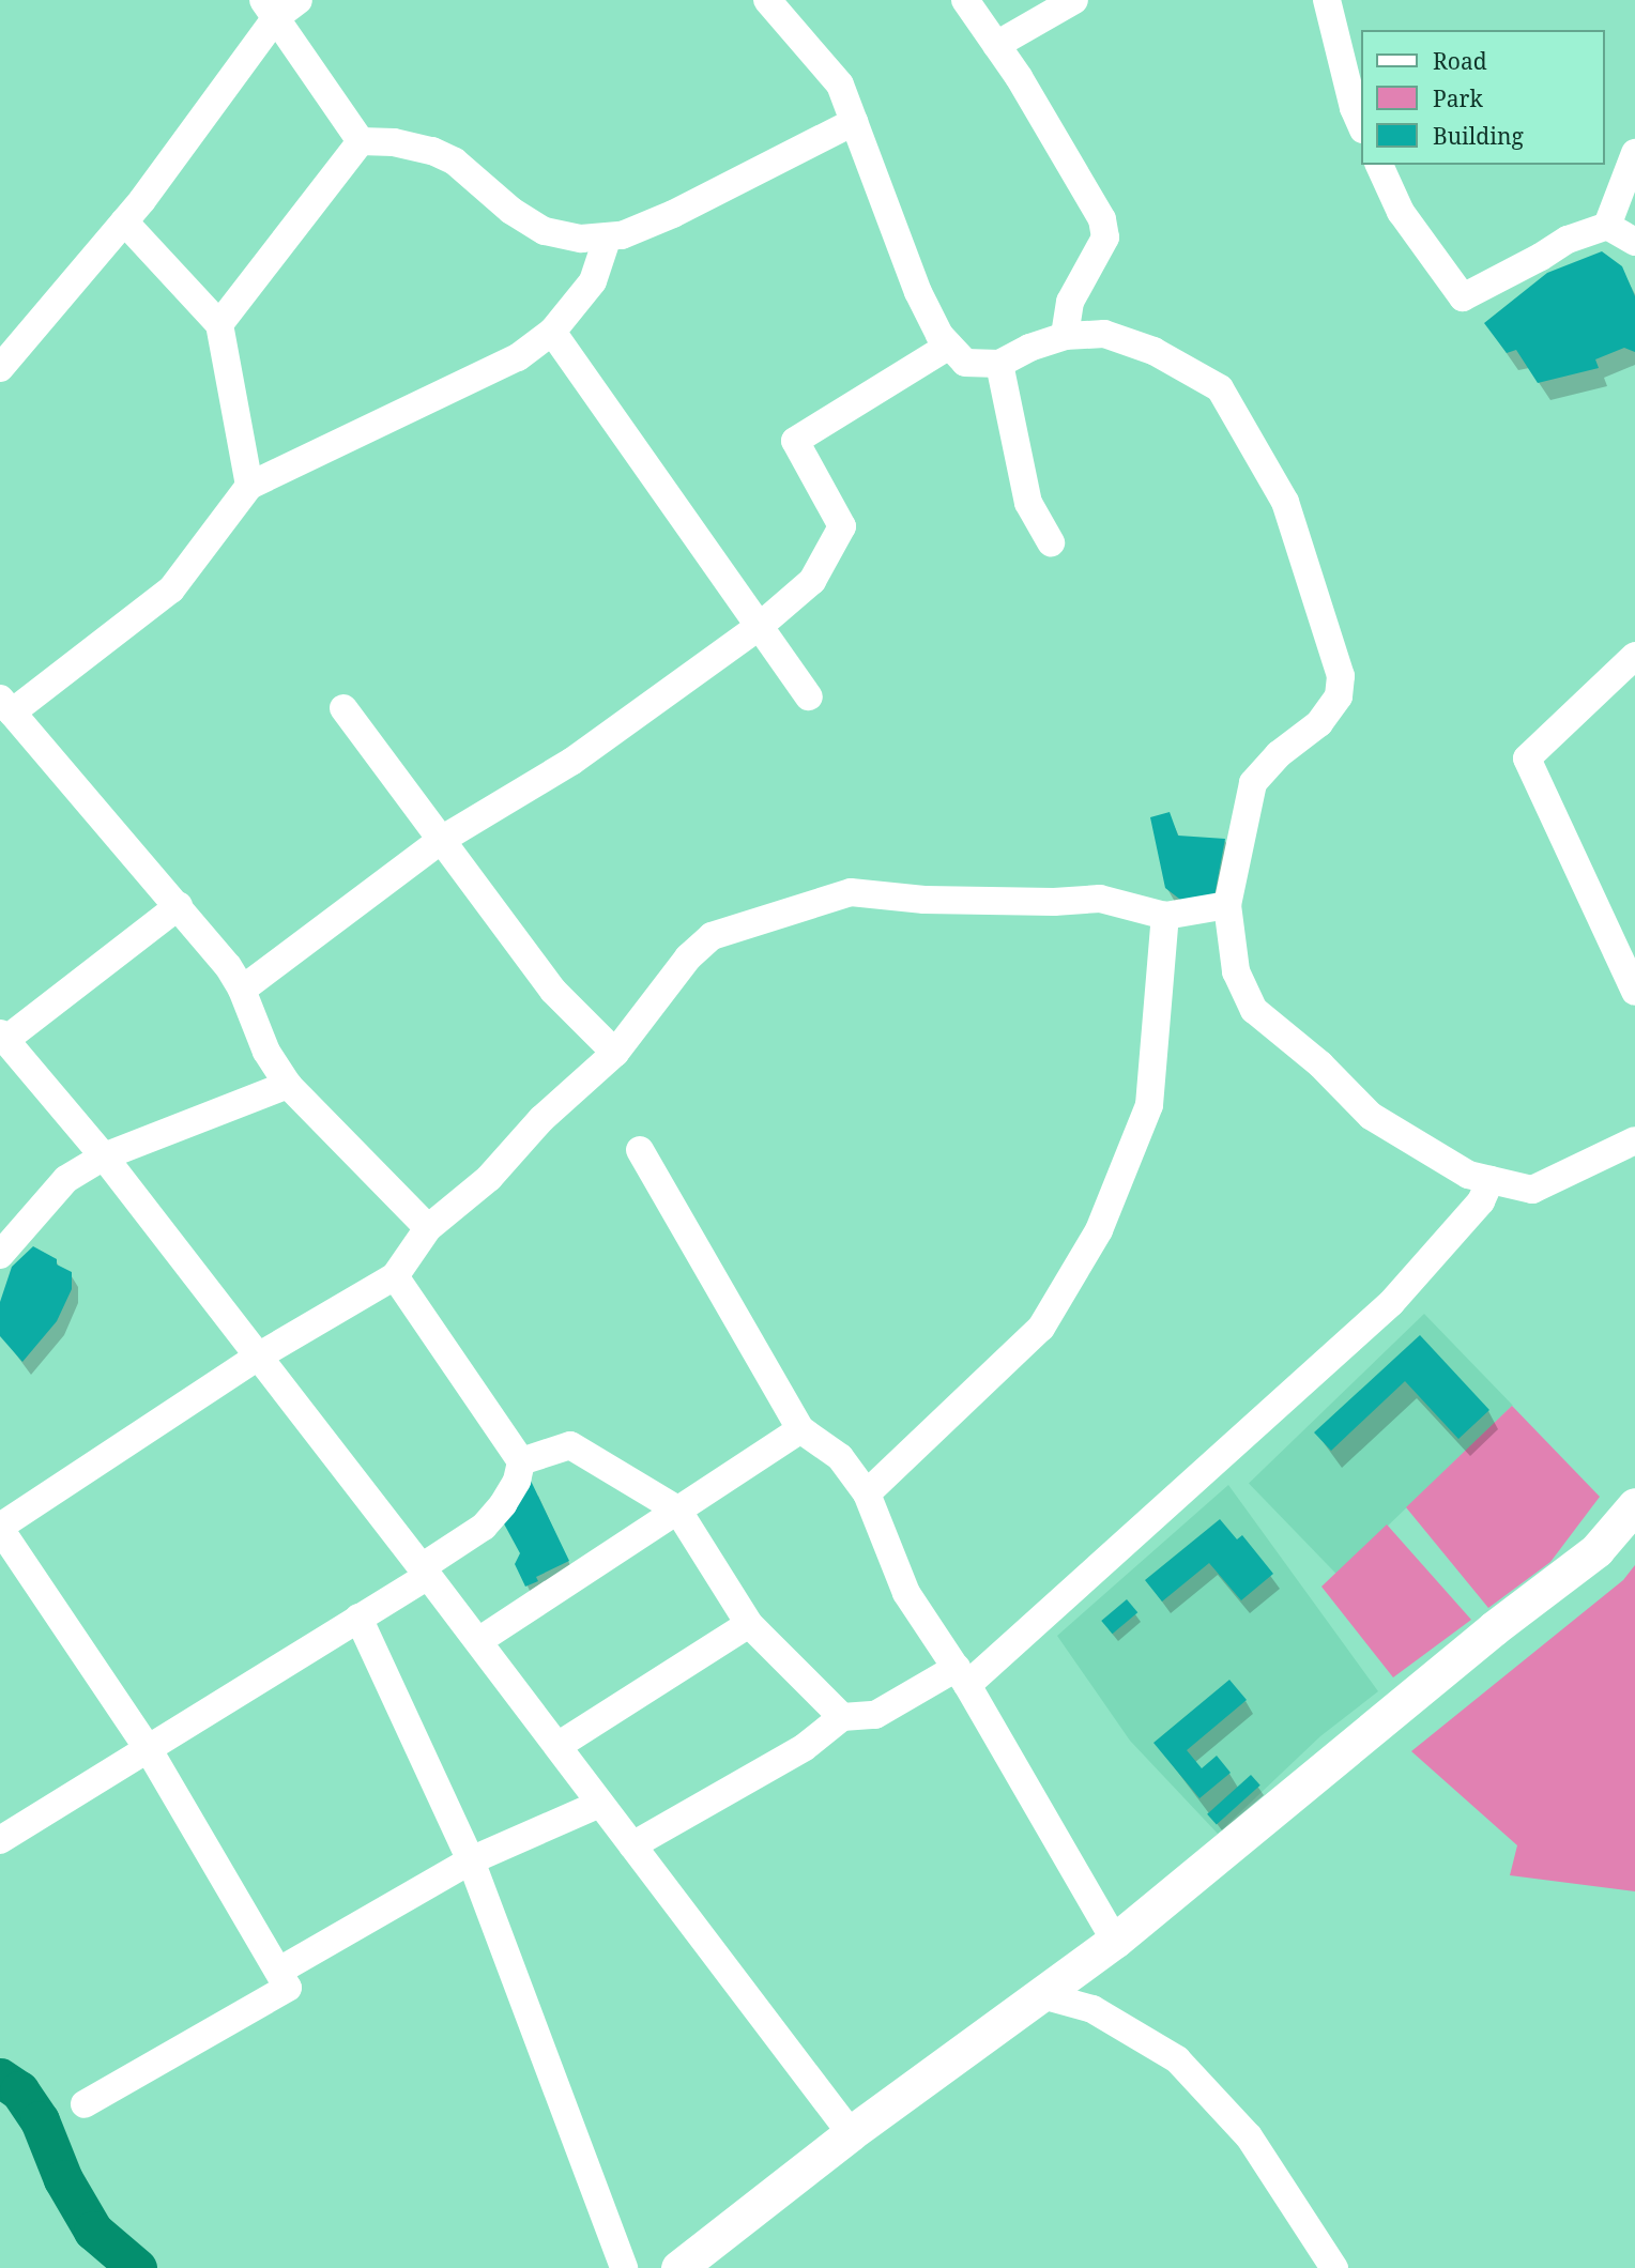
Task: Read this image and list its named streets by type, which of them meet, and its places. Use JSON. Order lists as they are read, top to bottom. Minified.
{"legend":["Road","Park","Building"]}
